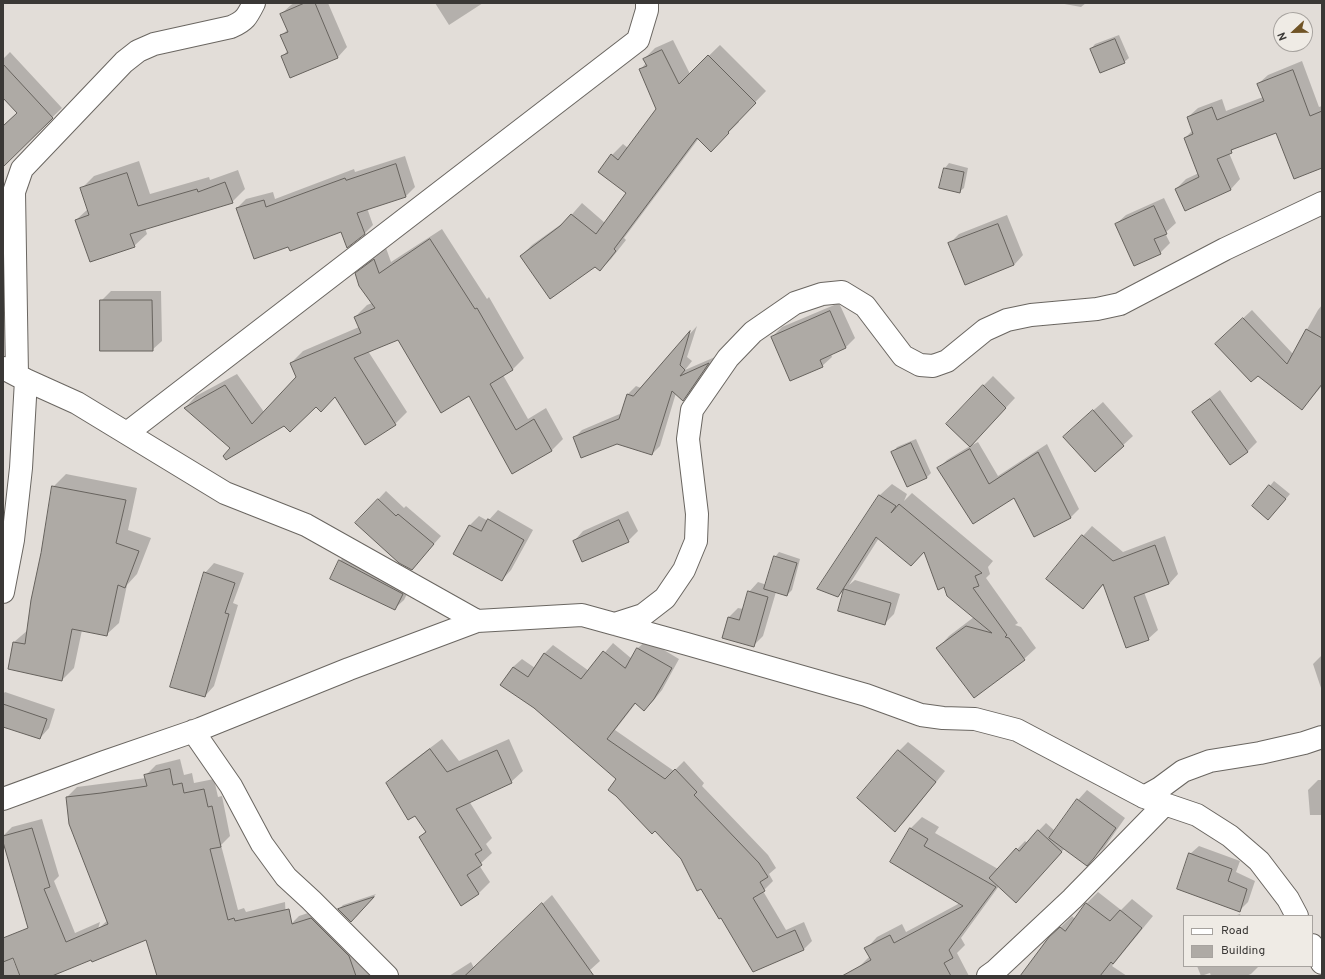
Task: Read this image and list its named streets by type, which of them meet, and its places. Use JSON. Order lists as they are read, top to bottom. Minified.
{"legend":["Road","Building"],"north":"left"}
